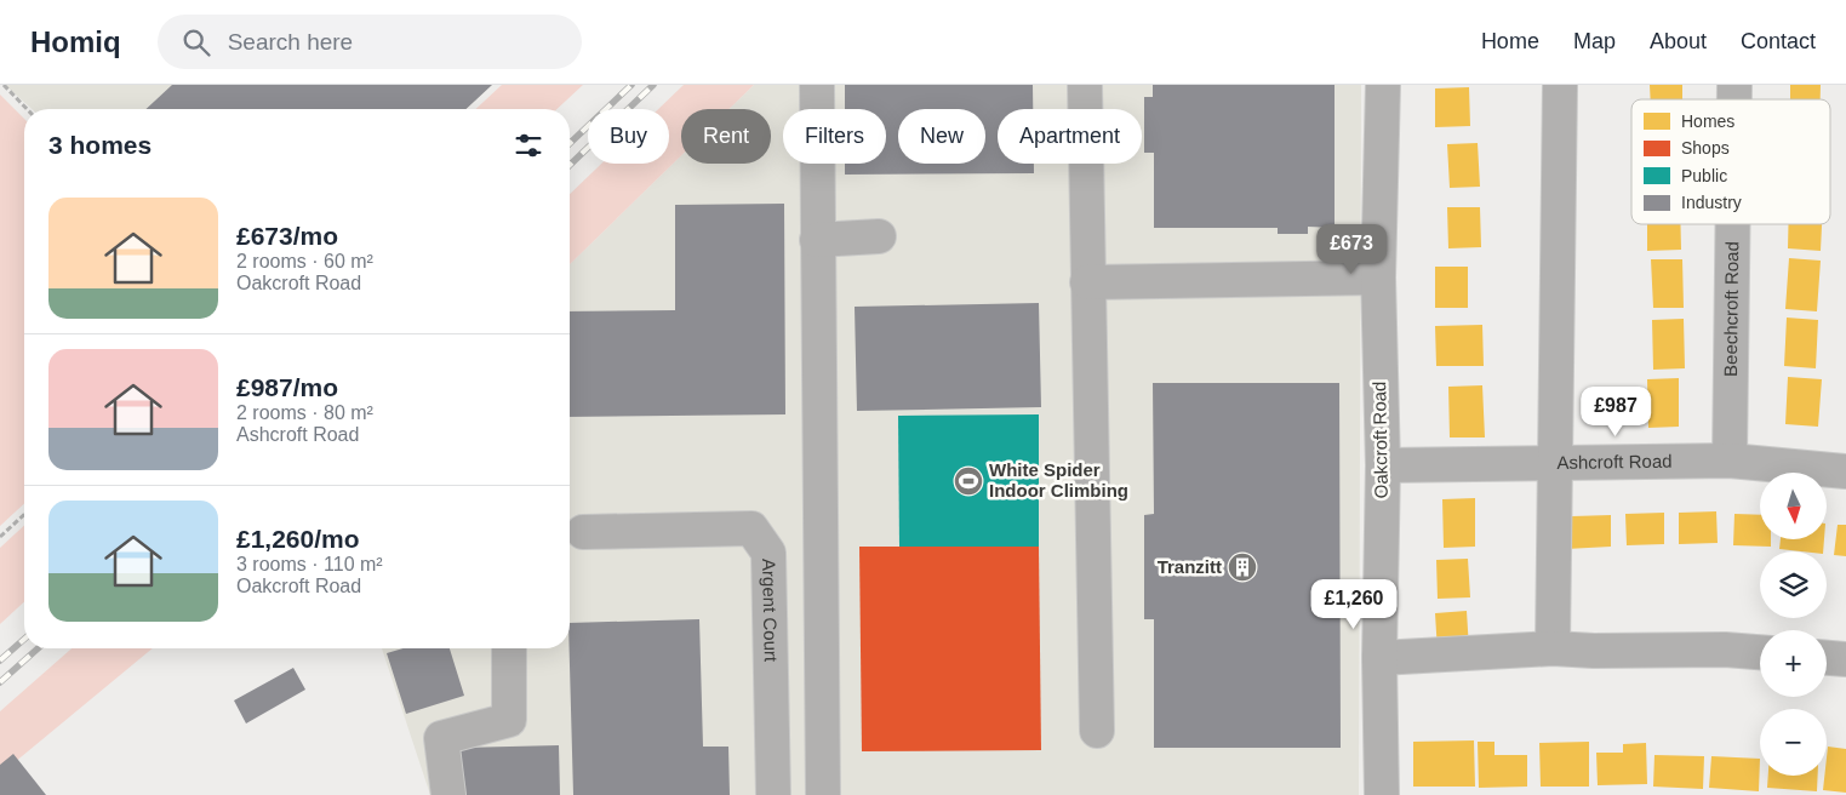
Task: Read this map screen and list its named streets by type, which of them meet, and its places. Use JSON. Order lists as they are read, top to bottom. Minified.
{"streets":{"street":["Beechcroft Road","Oakcroft Road","Ashcroft Road","Argent Court"]},"crossings":[["Beechcroft Road","Ashcroft Road"],["Oakcroft Road","Ashcroft Road"]],"places":{"sports":["White Spider Indoor Climbing"],"building":["Tranzitt"]},"legend":["Homes","Shops","Public","Industry"],"north":"bottom","page":{"header":"Homiq","search":"Search here","nav":["Home","Map","About","Contact"],"chip":["Buy","Rent","Filters","New","Apartment"],"heading":"3 homes","list":[{"name":"£673/mo","note":"2 rooms · 60 m² · Oakcroft Road"},{"name":"£987/mo","note":"2 rooms · 80 m² · Ashcroft Road"},{"name":"£1,260/mo","note":"3 rooms · 110 m² · Oakcroft Road"}],"price":["£673","£987","£1,260"],"map_buttons":["+","−"]}}
